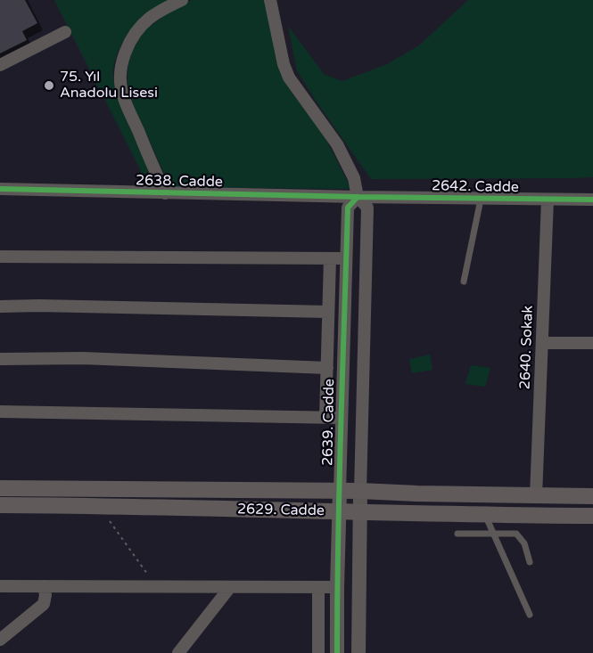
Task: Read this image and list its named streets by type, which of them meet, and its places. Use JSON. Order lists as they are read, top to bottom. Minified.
{"streets":{"main road":["2629. Cadde"],"street":["2638. Cadde","2642. Cadde","2640. Sokak","2639. Cadde"]},"crossings":[["2638. Cadde","2642. Cadde"],["2638. Cadde","2639. Cadde"],["2642. Cadde","2640. Sokak"],["2642. Cadde","2639. Cadde"],["2640. Sokak","2629. Cadde"],["2639. Cadde","2629. Cadde"]],"places":["75. Yıl Anadolu Lisesi"]}
